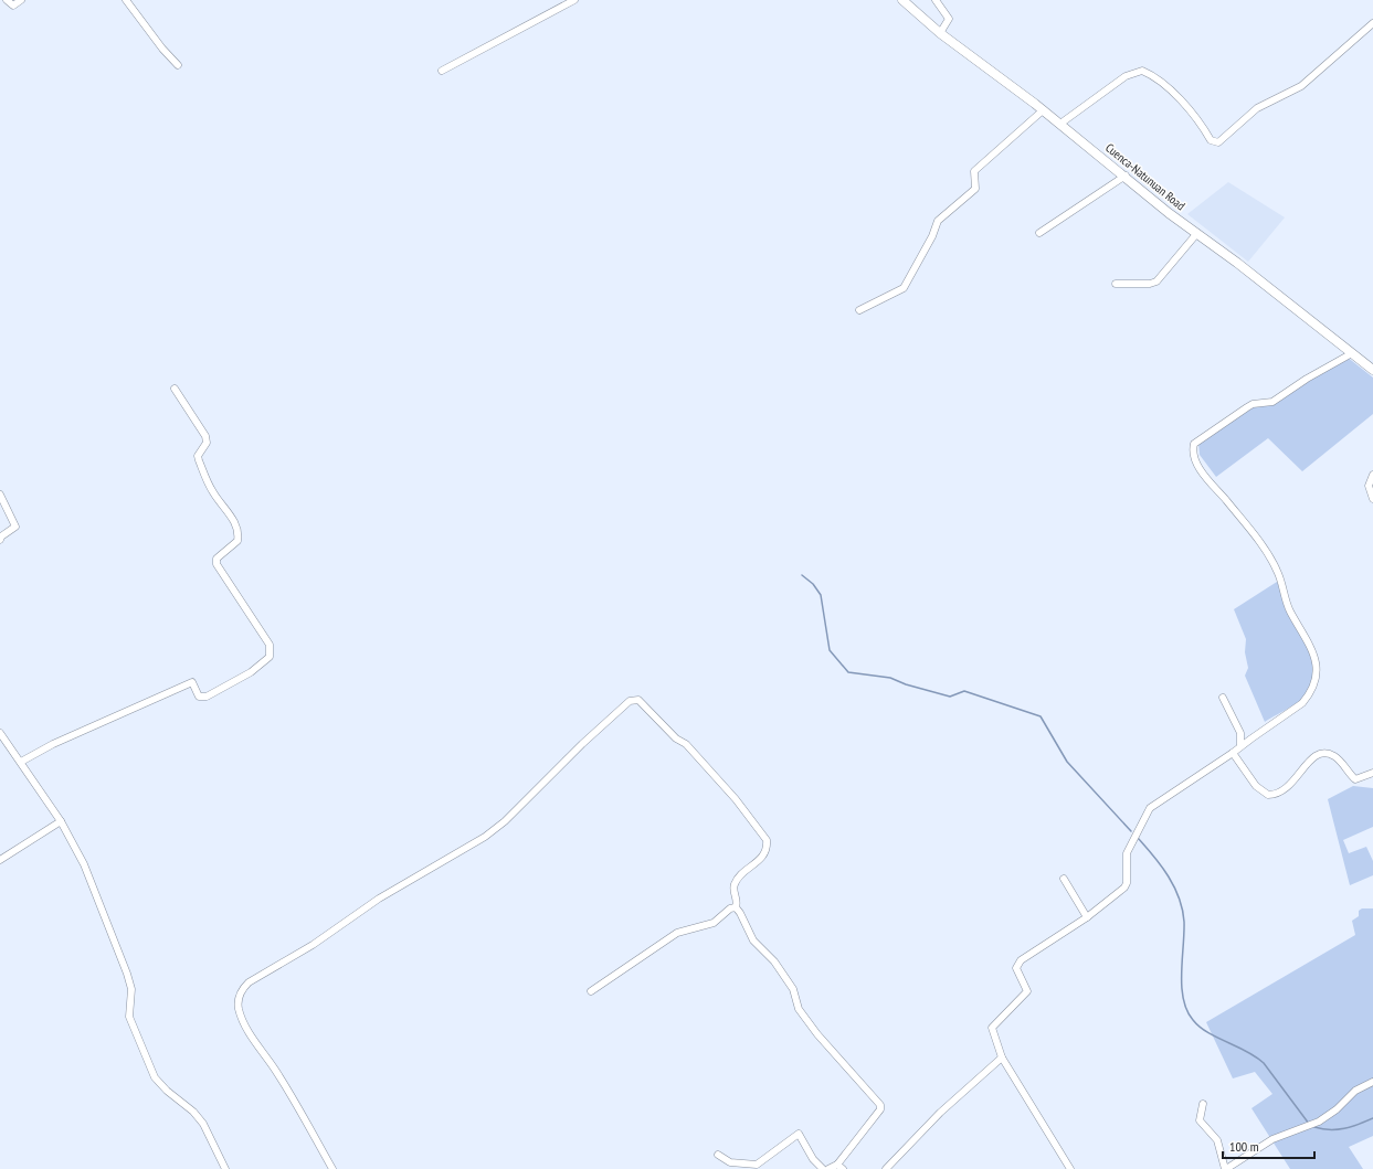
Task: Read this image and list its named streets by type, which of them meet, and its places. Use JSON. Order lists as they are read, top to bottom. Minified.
{"streets":{"main road":["Cuenca-Natunuan Road"]},"scale_bar":"100 m"}
